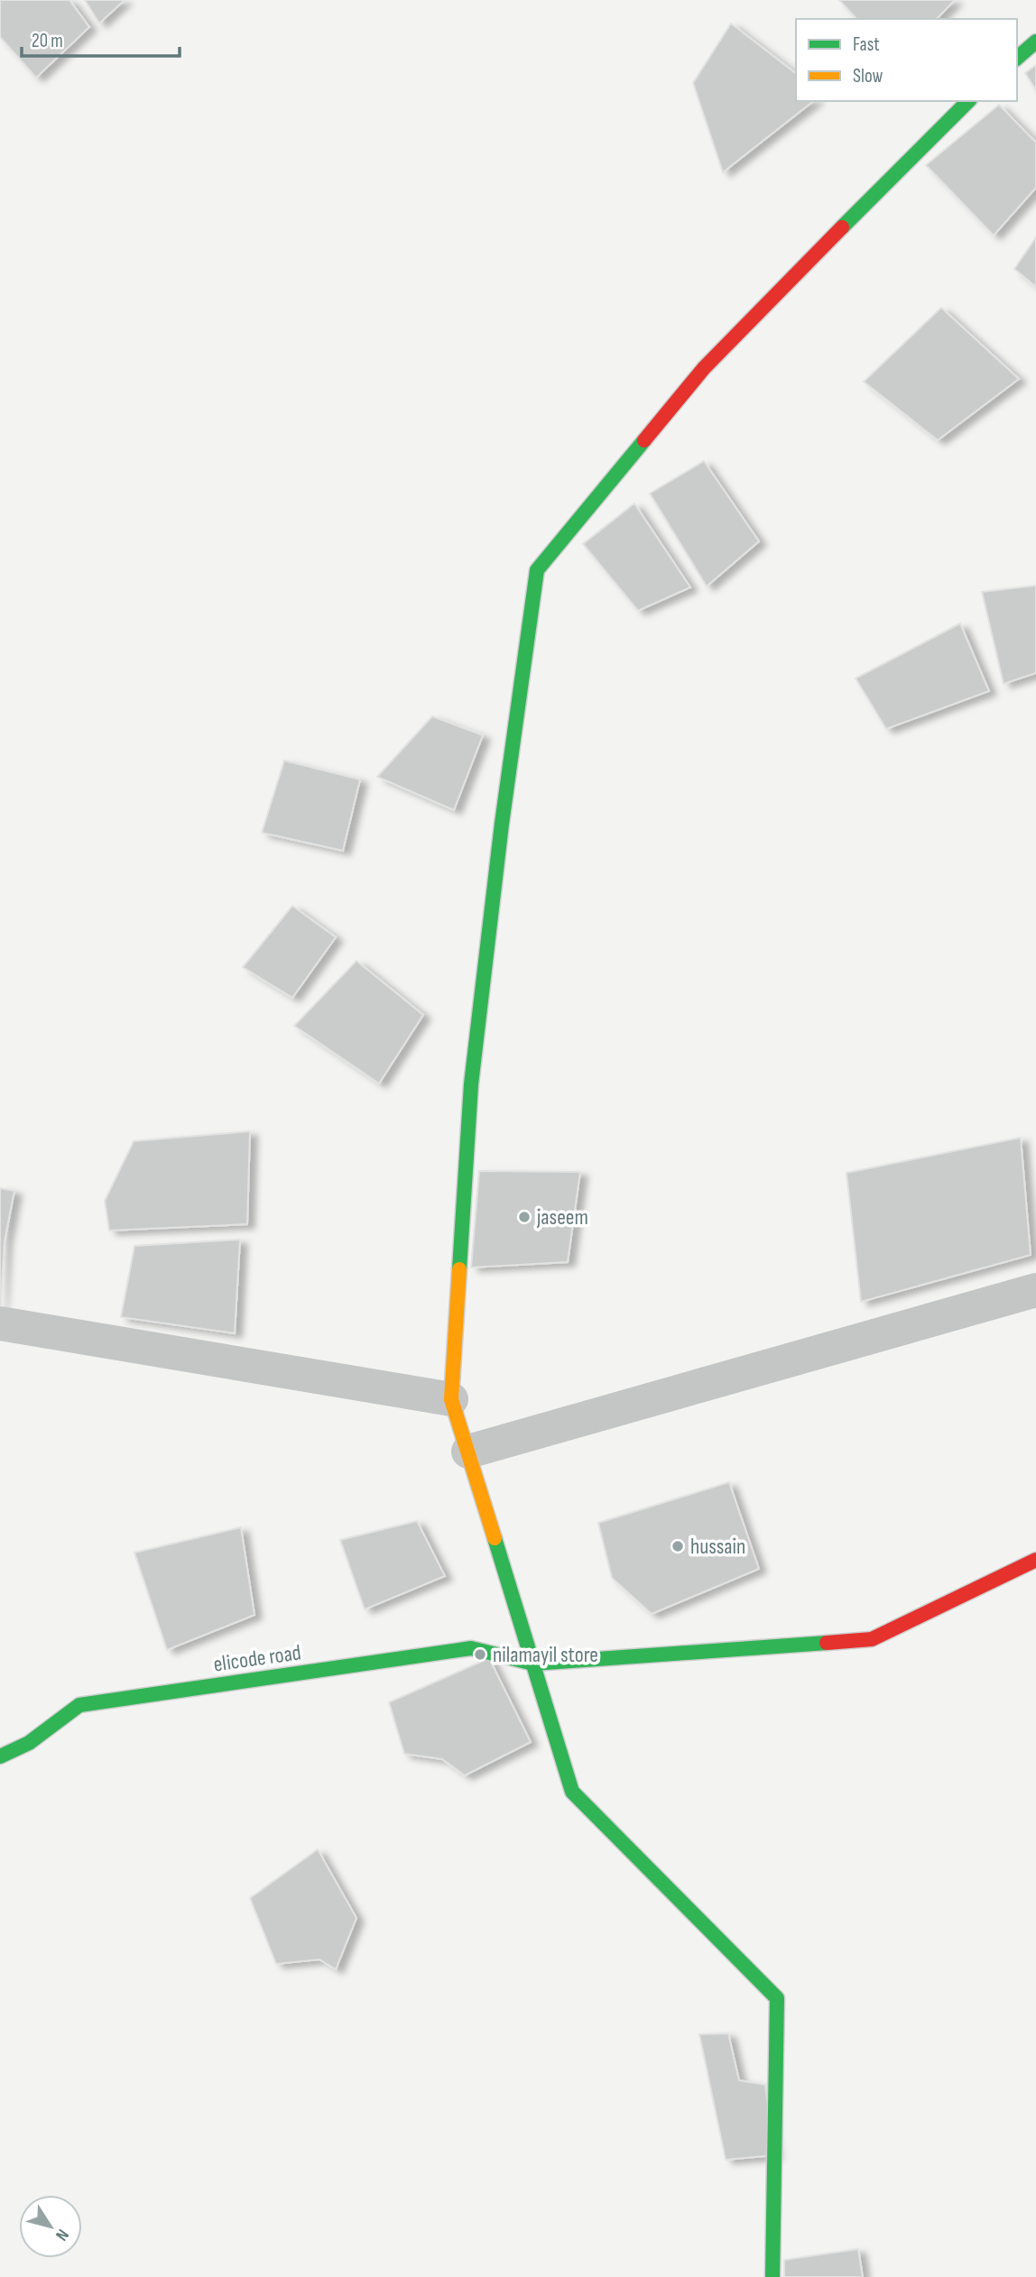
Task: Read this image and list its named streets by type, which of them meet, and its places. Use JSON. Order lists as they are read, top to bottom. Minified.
{"streets":{"street":["elicode road"]},"places":["jaseem","hussain","nilamayil store"],"legend":["Fast","Slow"],"scale_bar":"20 m","north":"bottom right"}
